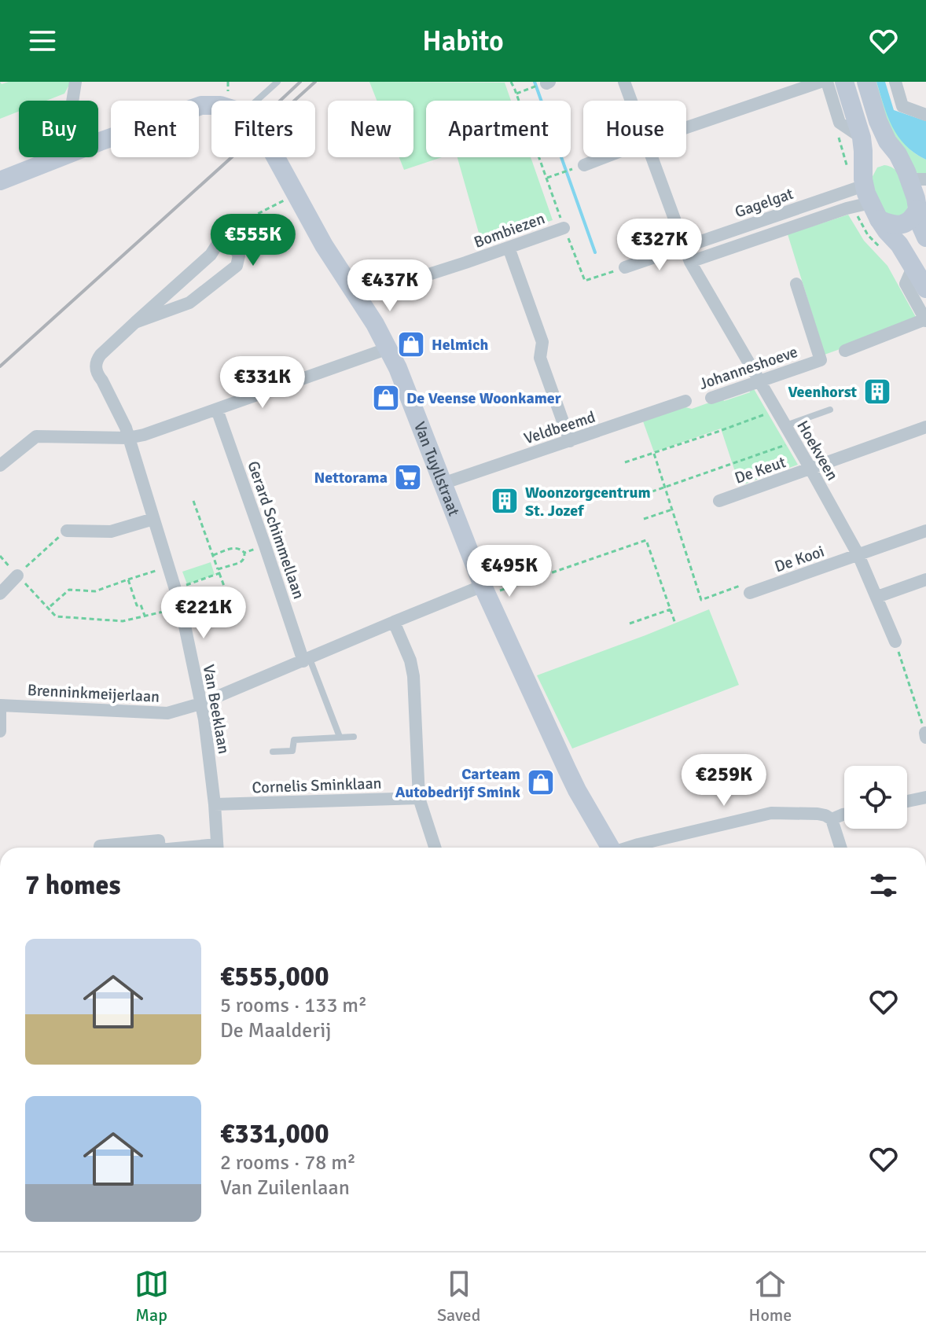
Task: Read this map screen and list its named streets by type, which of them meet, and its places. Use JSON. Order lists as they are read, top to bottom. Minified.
{"streets":{"street":["Gagelgat","Bombiezen","Johanneshoeve","Veldbeemd","Hoekveen","Van Tuyllstraat","De Keut","Gerard Schimmellaan","De Kooi","Brenninkmeijerlaan","Van Beeklaan","Cornelis Sminklaan"]},"crossings":[["Gagelgat","Hoekveen"],["Bombiezen","Van Tuyllstraat"],["Johanneshoeve","Hoekveen"],["Veldbeemd","Van Tuyllstraat"],["Hoekveen","De Keut"],["Hoekveen","De Kooi"],["Van Tuyllstraat","Brenninkmeijerlaan"],["Gerard Schimmellaan","Brenninkmeijerlaan"],["Brenninkmeijerlaan","Van Beeklaan"],["Van Beeklaan","Cornelis Sminklaan"]],"places":{"shop":["Helmich","De Veense Woonkamer","Carteam Autobedrijf Smink"],"building":["Veenhorst","Woonzorgcentrum St. Jozef"],"supermarket":["Nettorama"]},"page":{"header":"Habito","chip":["Buy","Rent","Filters","New","Apartment","House"],"price":["€555K","€327K","€437K","€331K","€495K","€221K","€259K"],"heading":"7 homes","list":[{"name":"€555,000","note":"5 rooms · 133 m² · De Maalderij"},{"name":"€331,000","note":"2 rooms · 78 m² · Van Zuilenlaan"}],"tabs":["Map","Saved","Home"]}}
